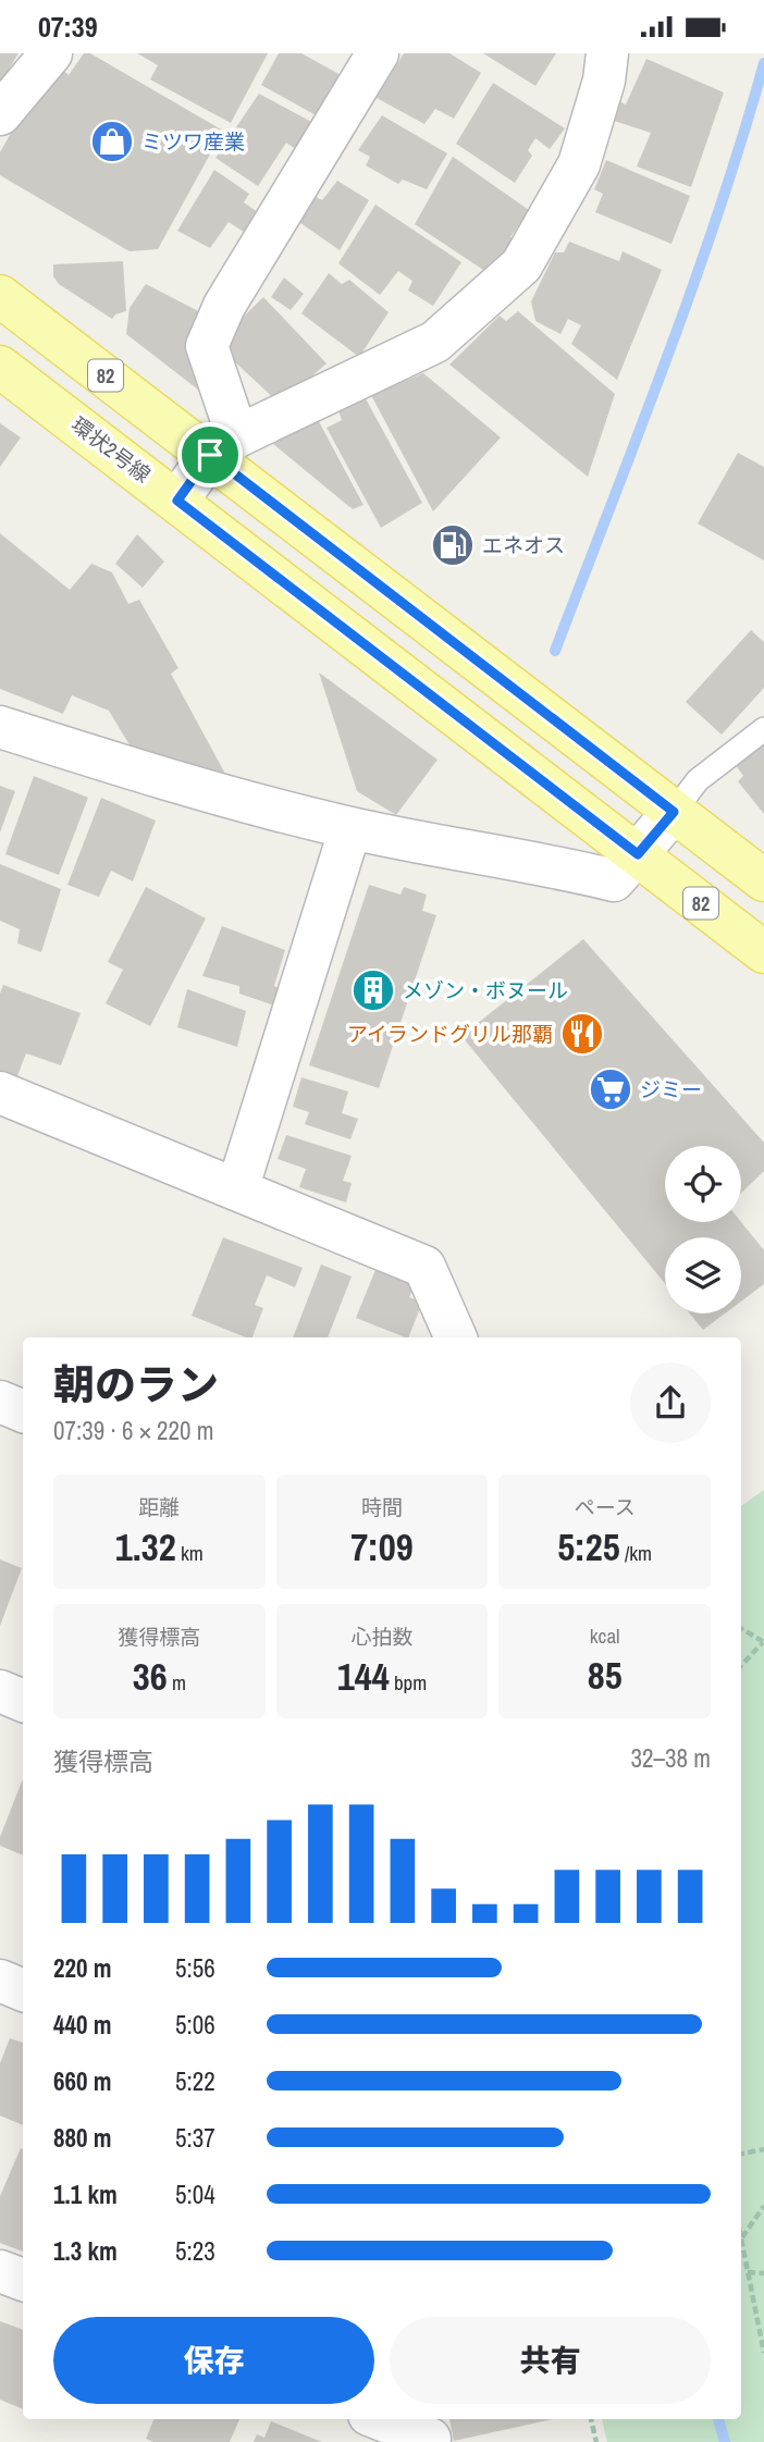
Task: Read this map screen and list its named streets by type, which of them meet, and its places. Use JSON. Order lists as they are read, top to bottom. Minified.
{"streets":{"main road":["82","環状2号線"]},"places":{"shop":["ミツワ産業"],"fuel station":["エネオス"],"building":["メゾン・ボヌール"],"restaurant":["アイランドグリル那覇"],"supermarket":["ジミー"]},"page":{"status":"07:39","heading":["朝のラン","07:39 · 6 × 220 m"],"stats":[["距離","1.32 km"],["時間","7:09"],["ペース","5:25 /km"],["獲得標高","36 m"],["心拍数","144 bpm"],["kcal","85"]],"chart":["獲得標高","32–38 m"],"list":[{"name":"220 m","note":"5:56"},{"name":"440 m","note":"5:06"},{"name":"660 m","note":"5:22"},{"name":"880 m","note":"5:37"},{"name":"1.1 km","note":"5:04"},{"name":"1.3 km","note":"5:23"}],"buttons":["保存","共有"]}}
